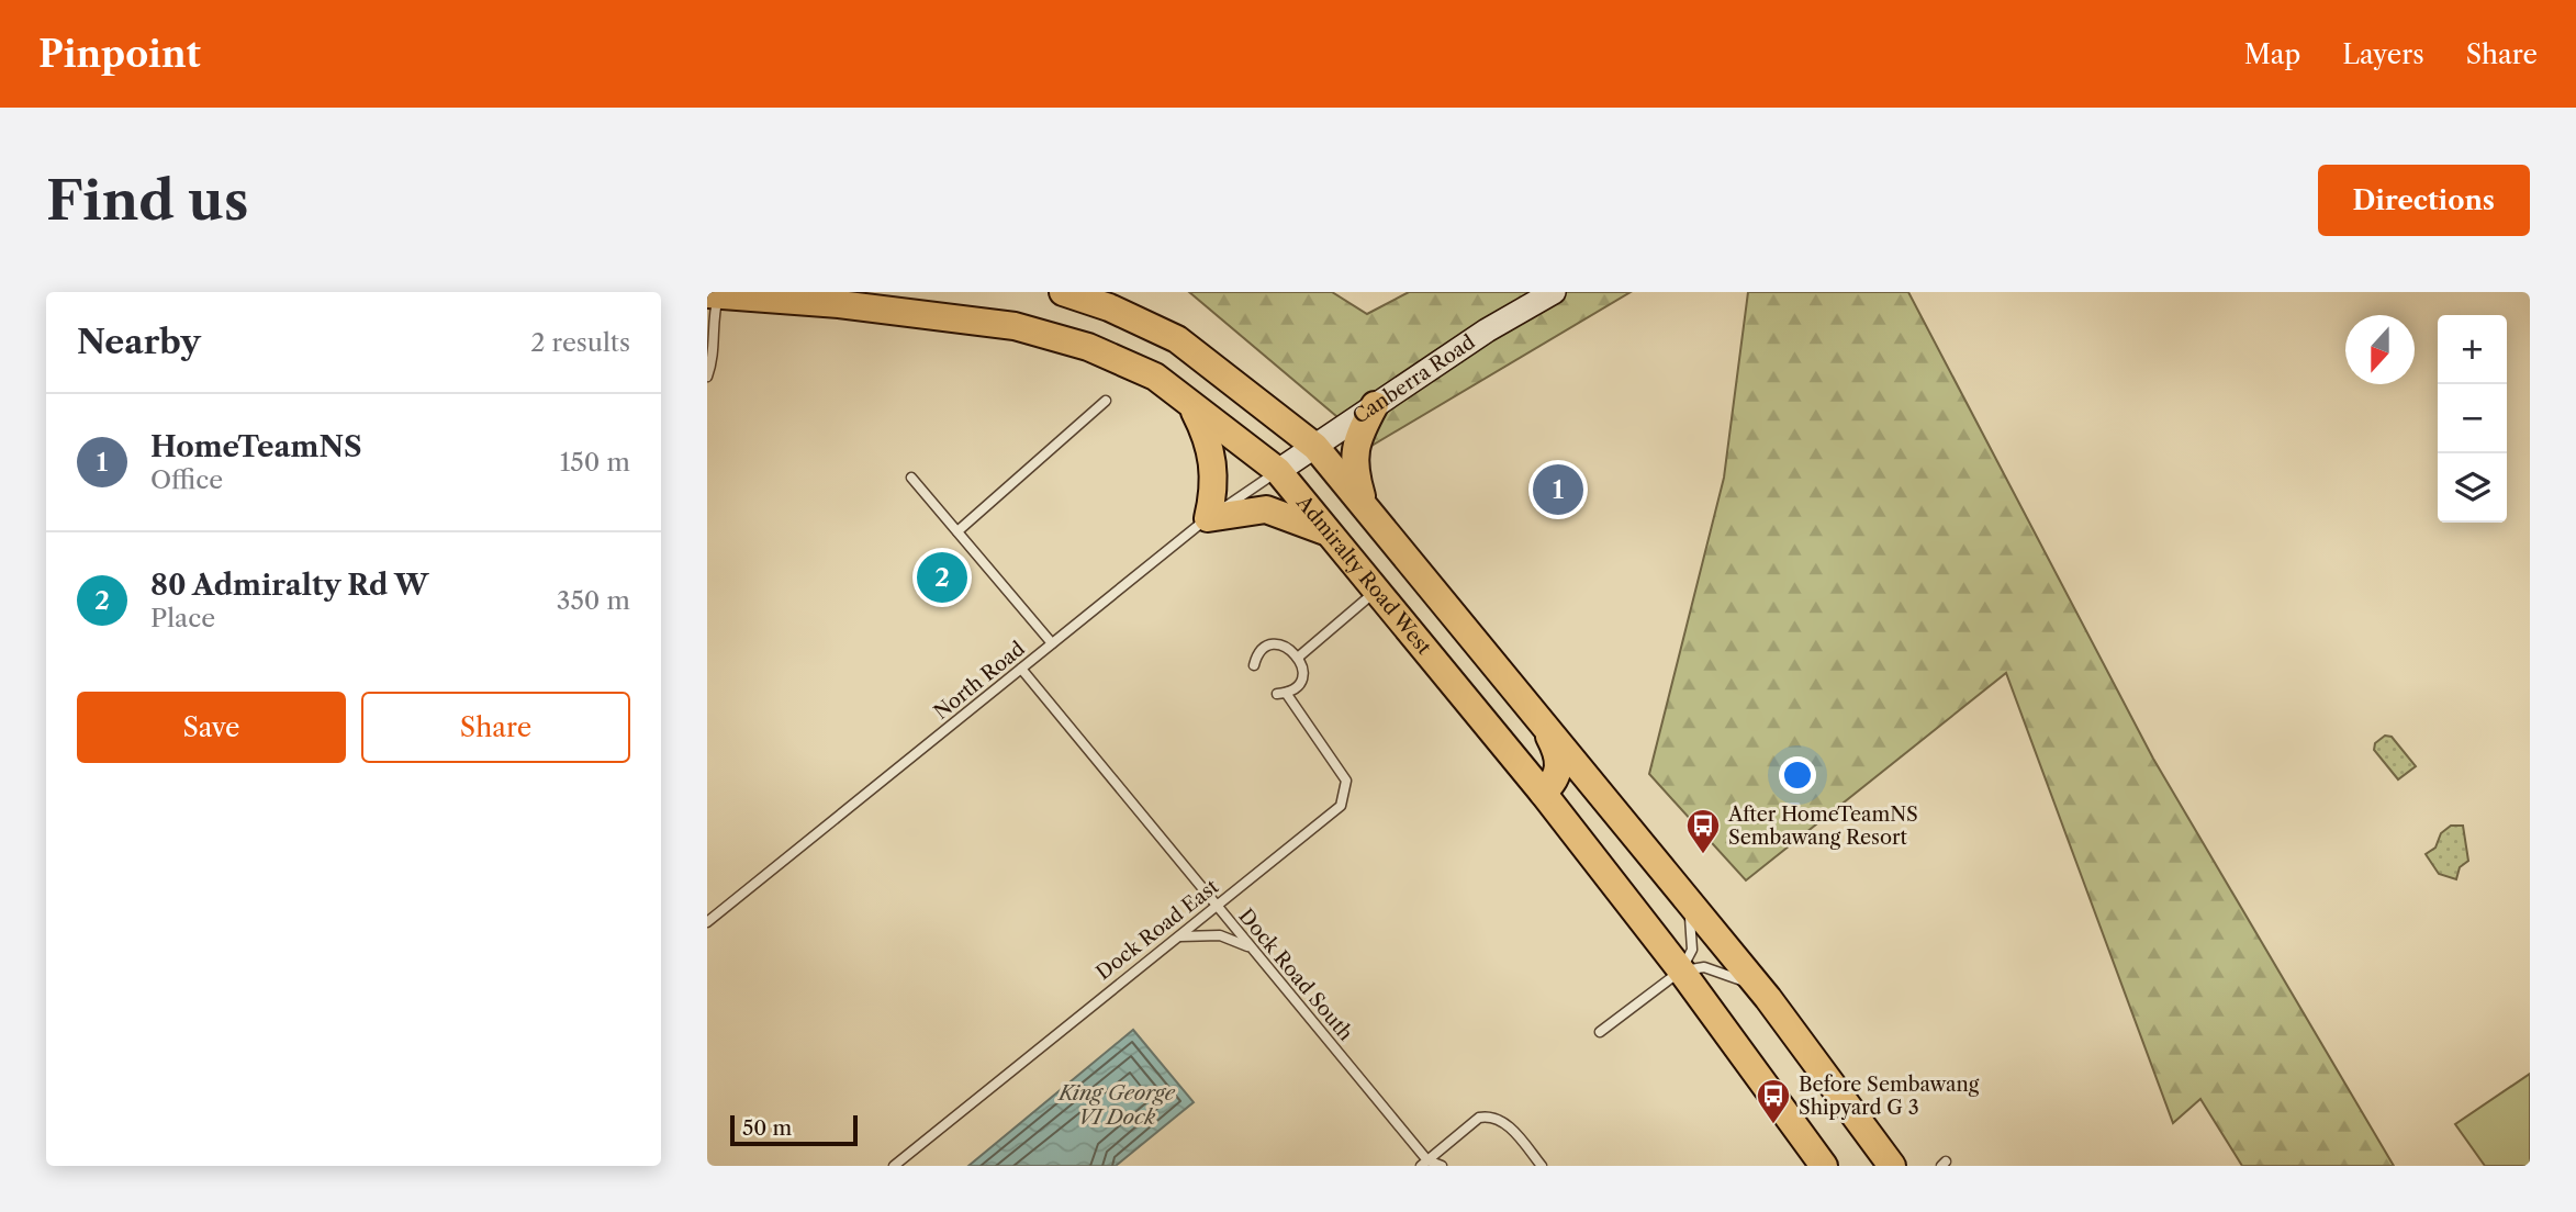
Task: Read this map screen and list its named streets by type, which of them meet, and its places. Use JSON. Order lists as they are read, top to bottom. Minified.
{"streets":{"main road":["Canberra Road","Admiralty Road West"],"lane":["North Road","Dock Road East","Dock Road South"]},"crossings":[["Canberra Road","Admiralty Road West"],["Canberra Road","North Road"],["Admiralty Road West","North Road"],["North Road","Dock Road South"],["Dock Road East","Dock Road South"]],"water":["King George VI Dock"],"places":{"bus stop":["After HomeTeamNS Sembawang Resort","Before Sembawang Shipyard G 3"]},"scale_bar":"50 m","north":"bottom","page":{"header":"Pinpoint","nav":["Map","Layers","Share"],"buttons":["Directions",["Save","Share"]],"title":"Find us","heading":["Nearby","2 results"],"map_buttons":["+","−"],"list":[{"mark":"1","name":"HomeTeamNS","note":"Office","value":"150 m"},{"mark":"2","name":"80 Admiralty Rd W","note":"Place","value":"350 m"}],"pins":["1","2"],"scale":"50 m"}}
